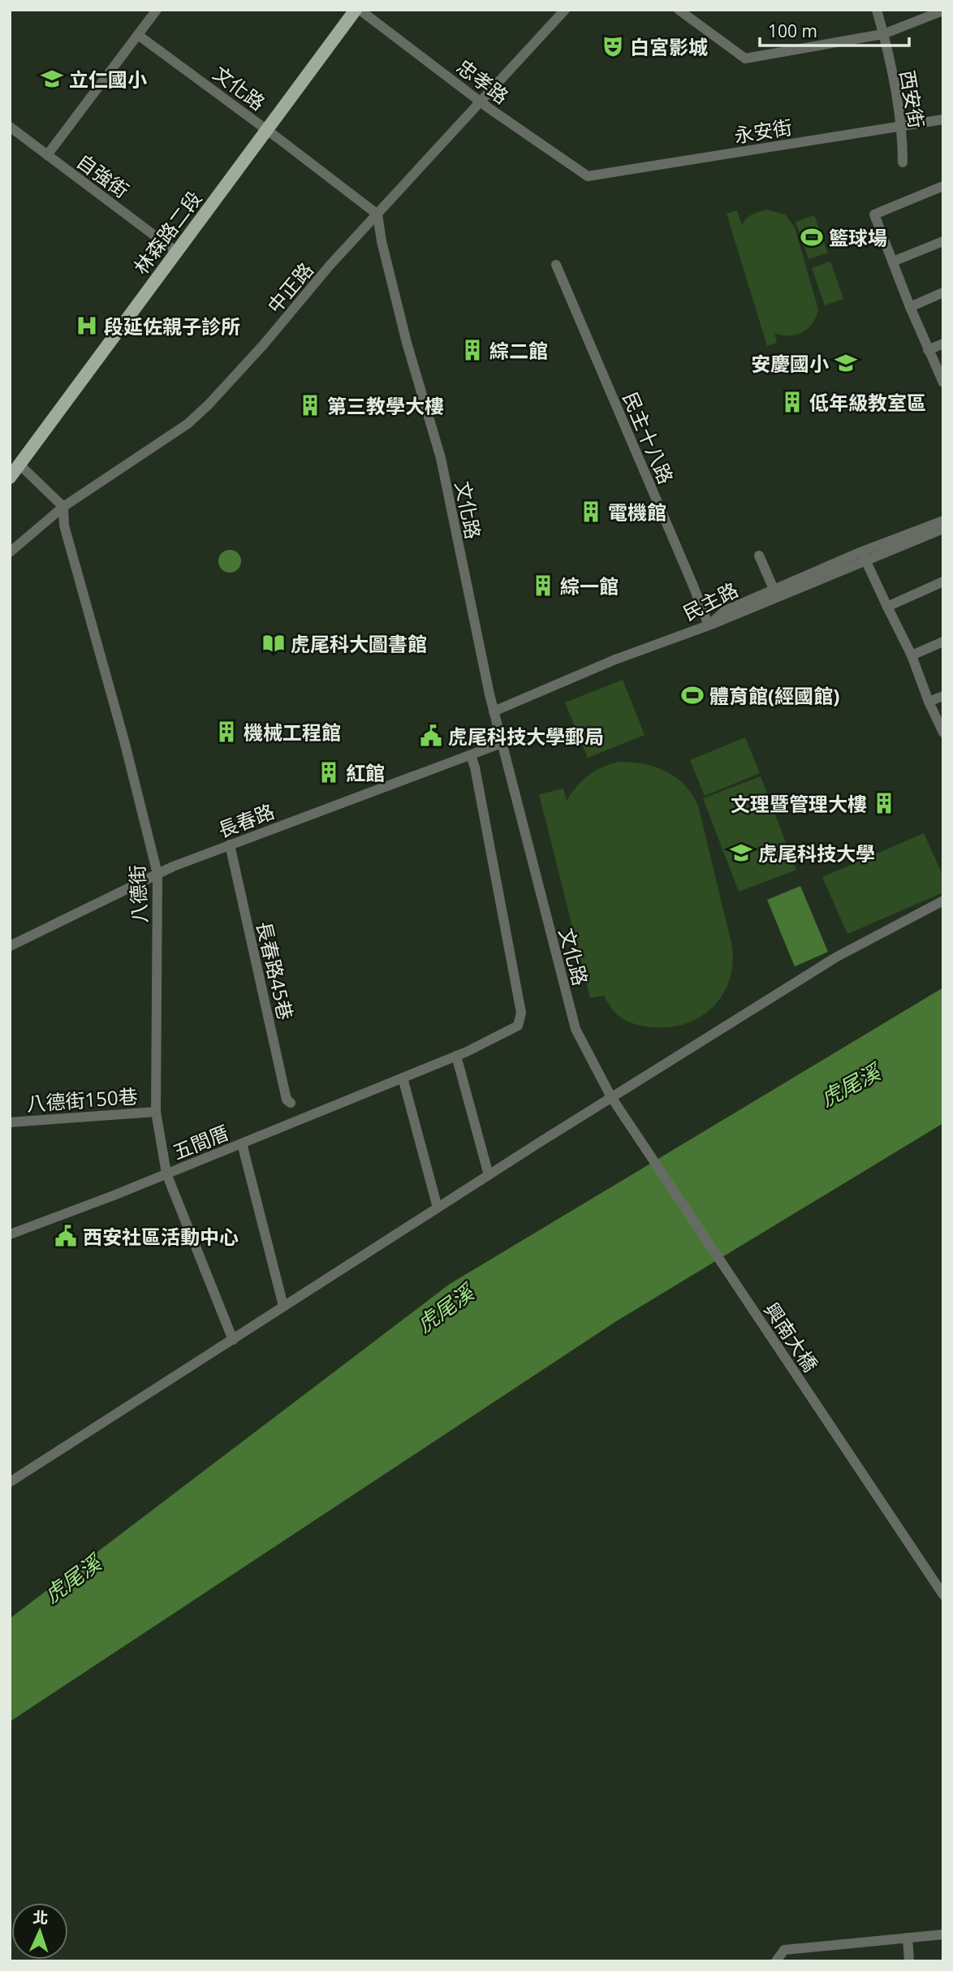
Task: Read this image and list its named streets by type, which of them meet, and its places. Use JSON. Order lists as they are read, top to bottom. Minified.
{"streets":{"main road":["林森路二段"],"street":["忠孝路","文化路","西安街","永安街","自強街","中正路","民主十八路","民主路","長春路","八德街","長春路45巷","八德街150巷","五間厝","興南大橋"]},"crossings":[["忠孝路","永安街"],["忠孝路","林森路二段"],["忠孝路","中正路"],["文化路","林森路二段"],["文化路","中正路"],["文化路","民主路"],["文化路","長春路"],["文化路","興南大橋"],["西安街","永安街"],["自強街","林森路二段"],["中正路","八德街"],["民主十八路","民主路"],["長春路","八德街"],["長春路","長春路45巷"],["八德街","八德街150巷"],["八德街","五間厝"]],"water":["虎尾溪"],"places":{"theatre":["白宮影城"],"school or university":["立仁國小","安慶國小","虎尾科技大學"],"sports":["籃球場","體育館(經國館)"],"hospital":["段延佐親子診所"],"building":["綜二館","低年級教室區","第三教學大樓","電機館","綜一館","機械工程館","紅館","文理暨管理大樓"],"library":["虎尾科大圖書館"],"public building":["虎尾科技大學郵局","西安社區活動中心"]},"scale_bar":"100 m","north":"top"}
